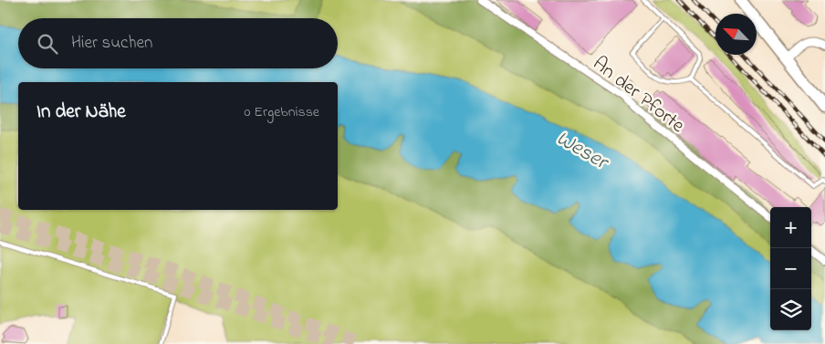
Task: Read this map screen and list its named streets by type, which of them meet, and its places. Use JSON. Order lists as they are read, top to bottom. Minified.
{"streets":{"street":["An der Pforte"]},"water":["Weser"],"north":"top left","page":{"search":"Hier suchen","heading":["In der Nähe","0 Ergebnisse"],"map_buttons":["+","−"]}}
